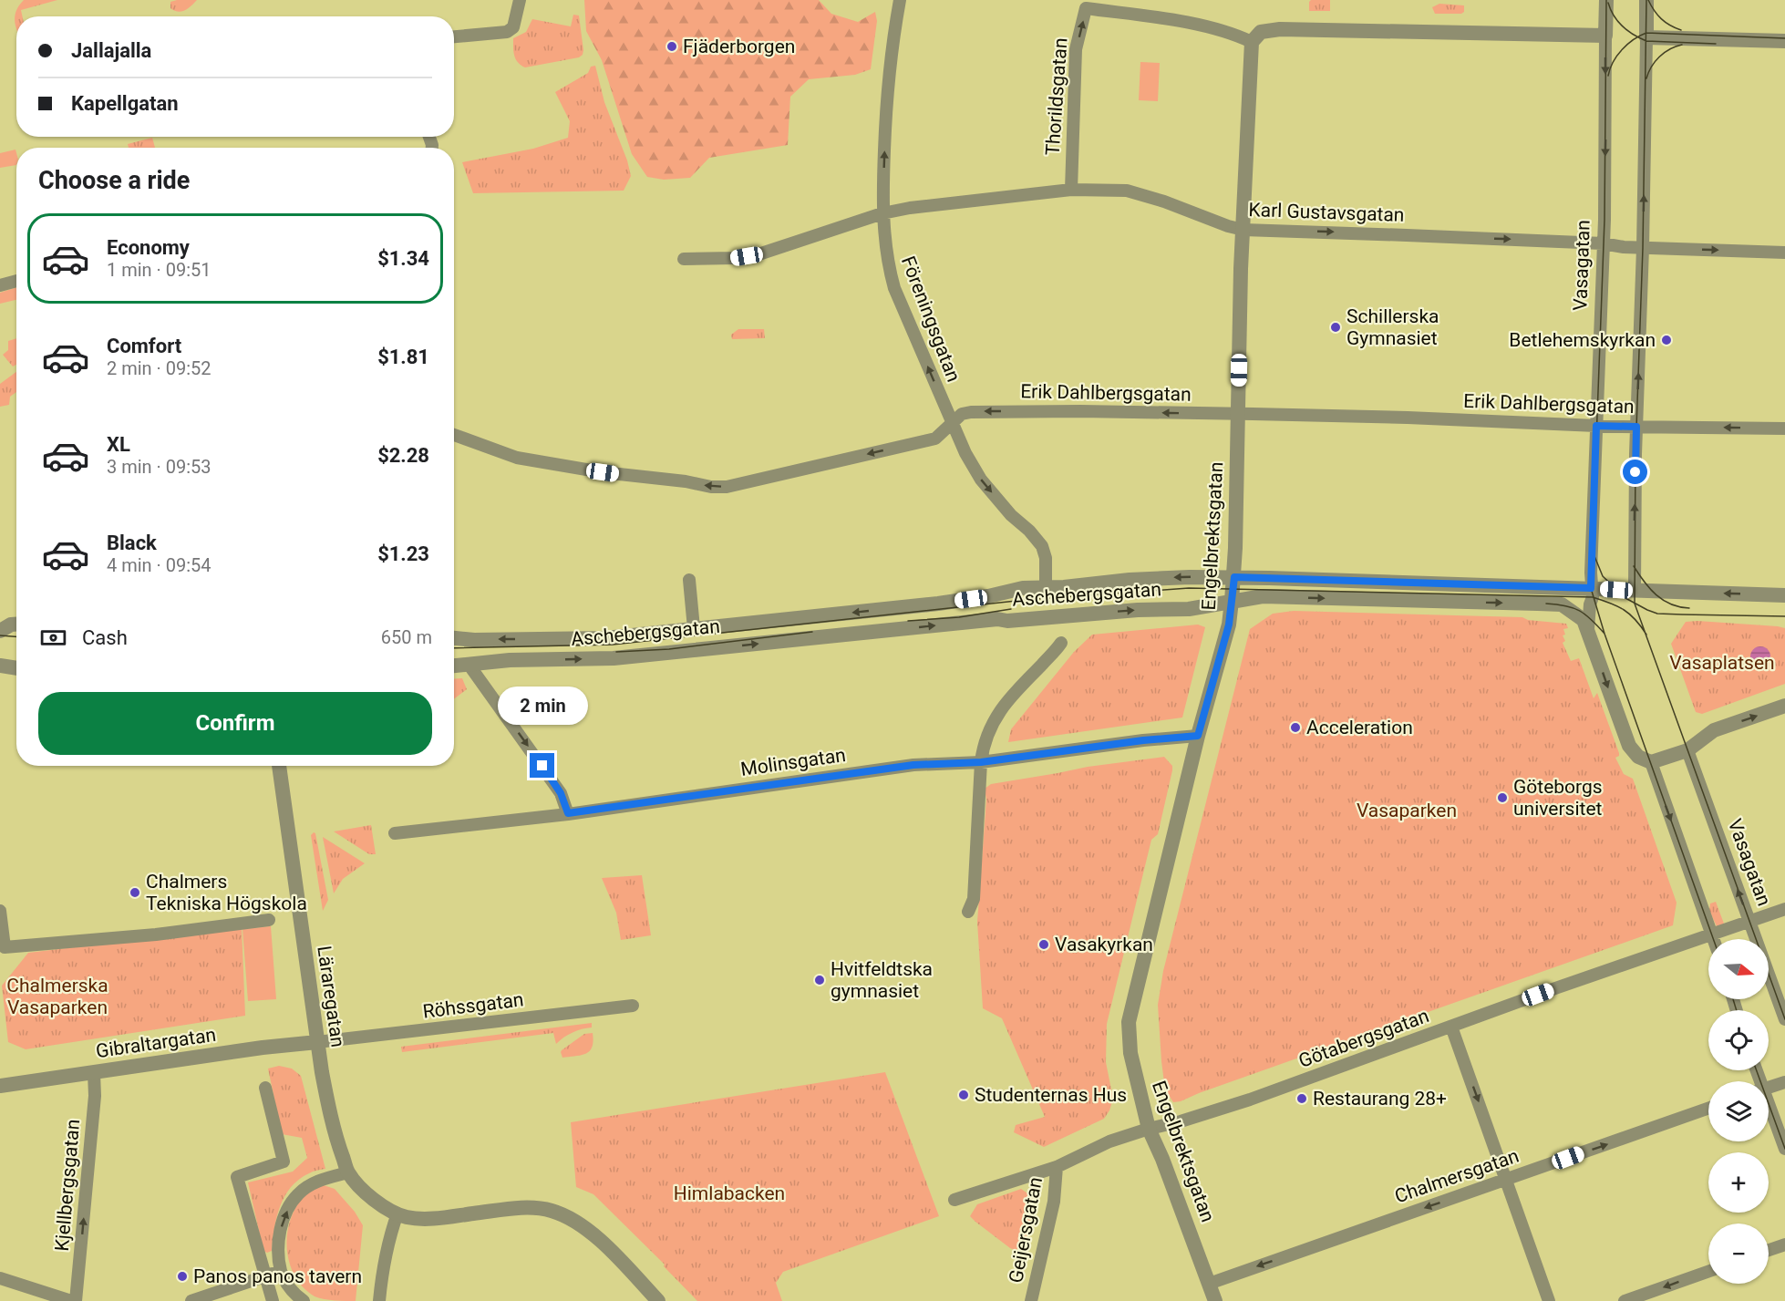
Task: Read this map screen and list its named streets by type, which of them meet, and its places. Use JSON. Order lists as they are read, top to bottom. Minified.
{"streets":{"street":["Thorildsgatan","Karl Gustavsgatan","Vasagatan","Föreningsgatan","Erik Dahlbergsgatan","Engelbrektsgatan","Aschebergsgatan","Molinsgatan","Läraregatan","Röhssgatan","Götabergsgatan","Gibraltargatan","Chalmersgatan","Kjellbergsgatan","Geijersgatan"]},"crossings":[["Thorildsgatan","Karl Gustavsgatan"],["Thorildsgatan","Engelbrektsgatan"],["Karl Gustavsgatan","Vasagatan"],["Karl Gustavsgatan","Föreningsgatan"],["Karl Gustavsgatan","Engelbrektsgatan"],["Vasagatan","Erik Dahlbergsgatan"],["Vasagatan","Aschebergsgatan"],["Vasagatan","Götabergsgatan"],["Föreningsgatan","Erik Dahlbergsgatan"],["Föreningsgatan","Aschebergsgatan"],["Erik Dahlbergsgatan","Engelbrektsgatan"],["Engelbrektsgatan","Aschebergsgatan"],["Engelbrektsgatan","Molinsgatan"],["Engelbrektsgatan","Götabergsgatan"],["Engelbrektsgatan","Chalmersgatan"],["Läraregatan","Röhssgatan"],["Läraregatan","Gibraltargatan"],["Röhssgatan","Gibraltargatan"],["Götabergsgatan","Geijersgatan"],["Gibraltargatan","Kjellbergsgatan"]],"one_way":["Karl Gustavsgatan","Erik Dahlbergsgatan","Kjellbergsgatan"],"parks":["Vasaplatsen","Vasaparken","Chalmerska Vasaparken","Himlabacken"],"places":["Fjäderborgen","Schillerska Gymnasiet","Betlehemskyrkan","Acceleration","Göteborgs universitet","Chalmers Tekniska Högskola","Vasakyrkan","Hvitfeldtska gymnasiet","Studenternas Hus","Restaurang 28+","Panos panos tavern"],"north":"right","page":{"banner":["Jallajalla","Kapellgatan"],"heading":"Choose a ride","list":[{"name":"Economy","note":"1 min · 09:51","value":"$1.34"},{"name":"Comfort","note":"2 min · 09:52","value":"$1.81"},{"name":"XL","note":"3 min · 09:53","value":"$2.28"},{"name":"Black","note":"4 min · 09:54","value":"$1.23"}],"pay":["Cash","650 m"],"buttons":"Confirm","bubble":"2 min","map_buttons":["+","−"]}}
